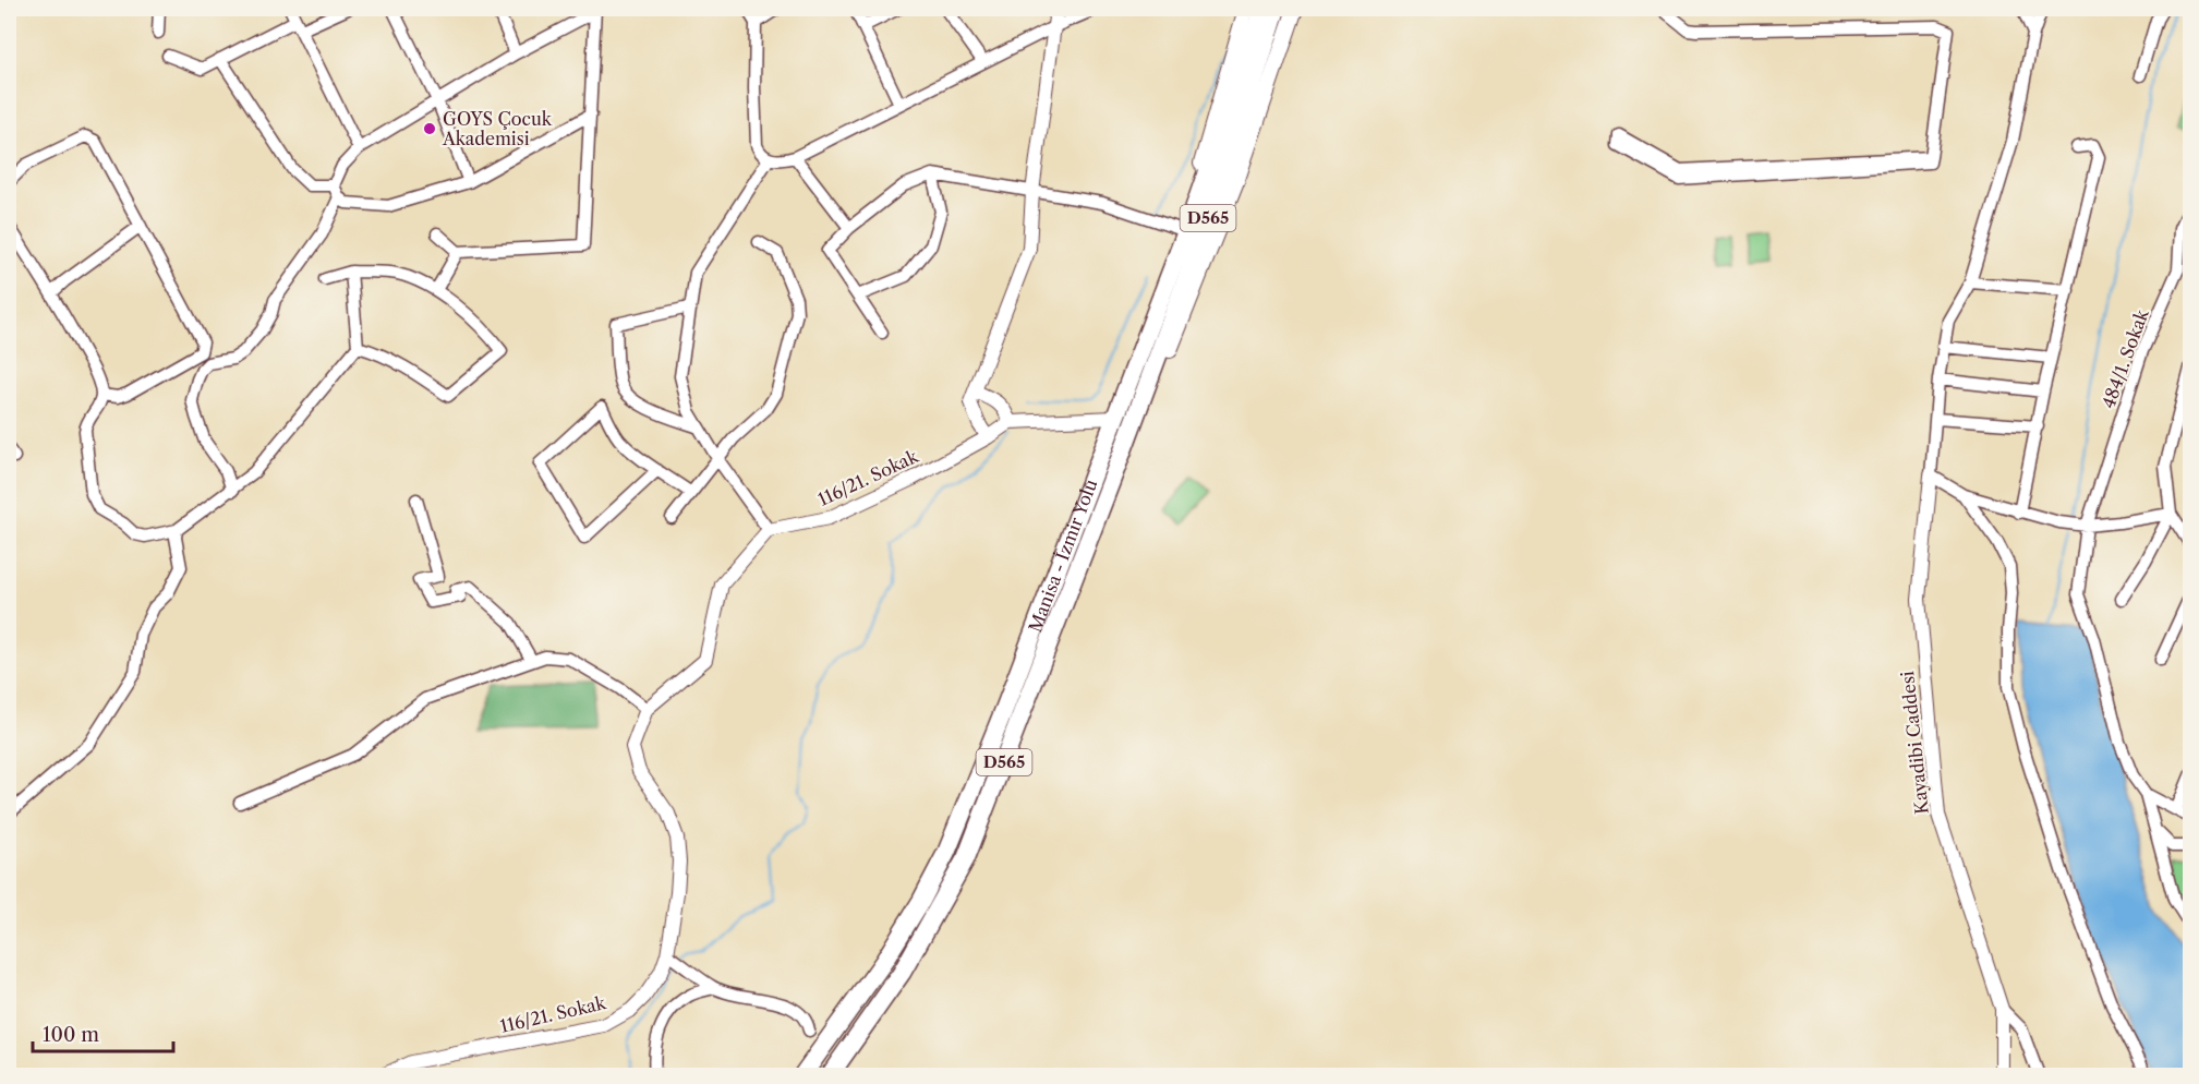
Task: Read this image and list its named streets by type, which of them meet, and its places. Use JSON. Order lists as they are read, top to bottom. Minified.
{"streets":{"highway":["D565","Manisa - İzmir Yolu"],"street":["484/1. Sokak","116/21. Sokak","Kayadibi Caddesi"]},"places":["GOYS Çocuk Akademisi"],"scale_bar":"100 m"}
